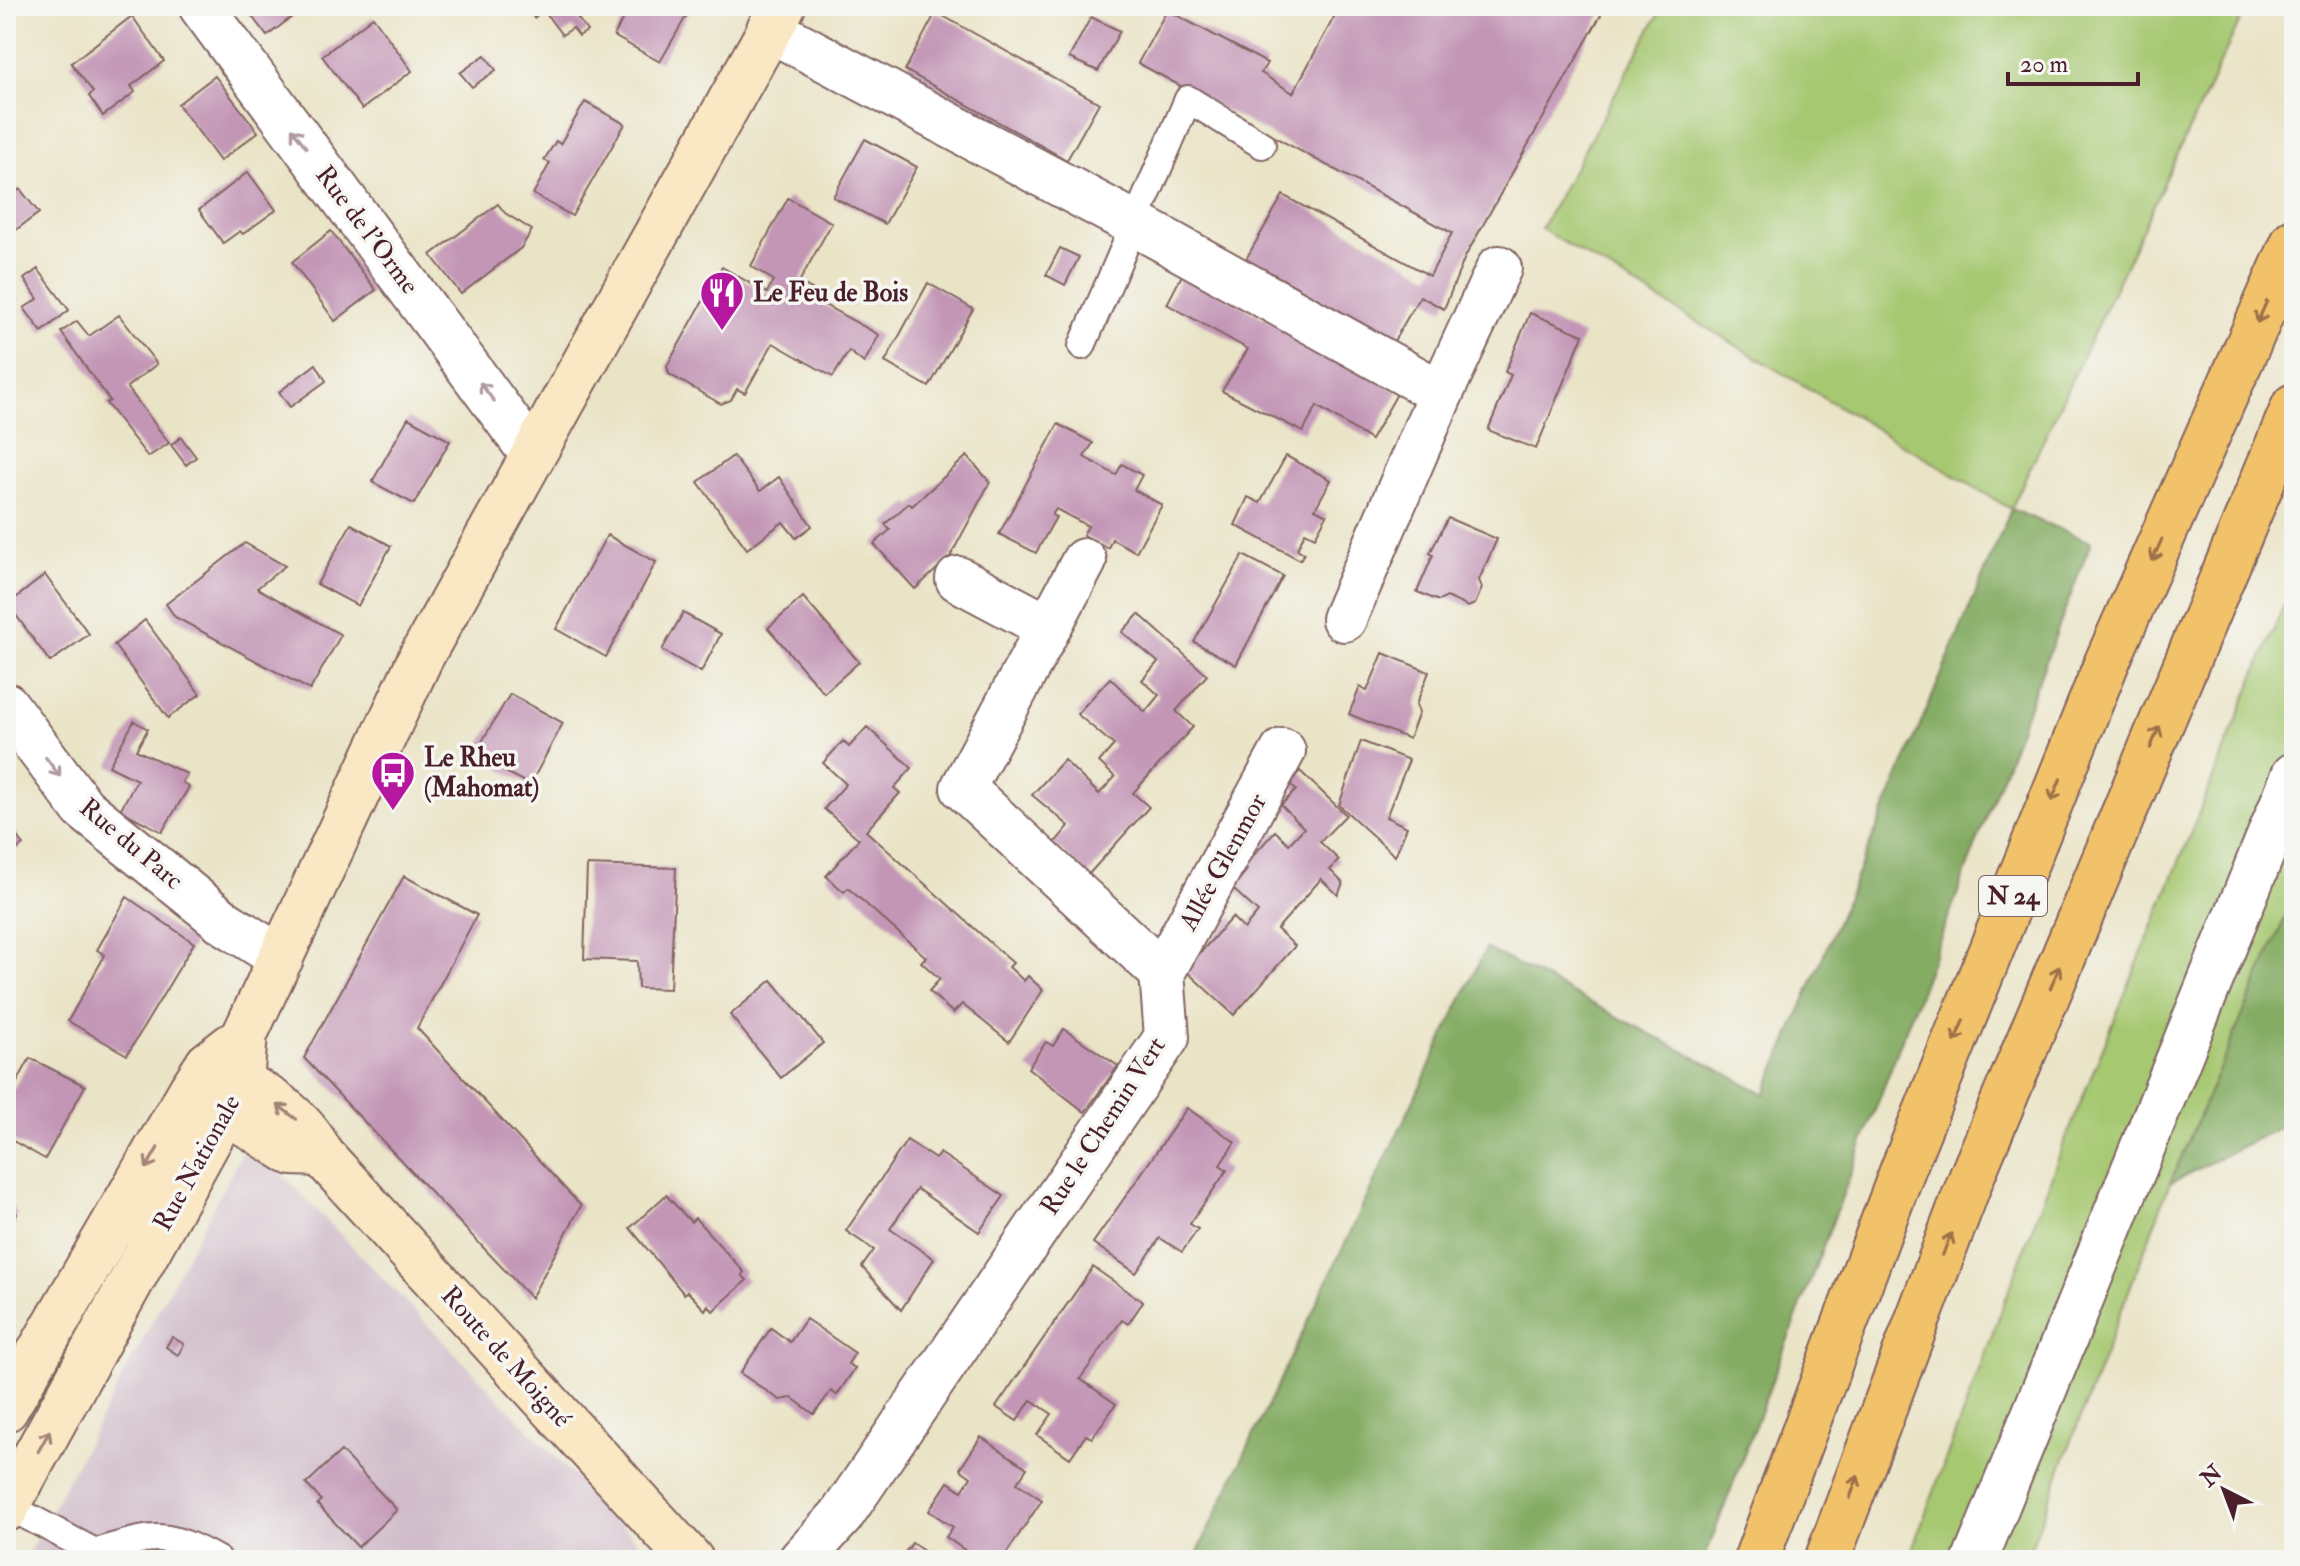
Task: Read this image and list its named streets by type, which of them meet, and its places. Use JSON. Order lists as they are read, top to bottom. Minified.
{"streets":{"highway":["N 24"],"main road":["Rue Nationale","Route de Moigné"],"street":["Rue de l'Orme","Rue du Parc","Allée Glenmor","Rue le Chemin Vert"]},"crossings":[["Rue du Parc","Rue Nationale"],["Allée Glenmor","Rue le Chemin Vert"],["Rue Nationale","Route de Moigné"]],"one_way":["Rue de l'Orme","Rue du Parc"],"places":{"restaurant":["Le Feu de Bois"],"bus stop":["Le Rheu (Mahomat)"]},"scale_bar":"20 m","north":"top left"}
